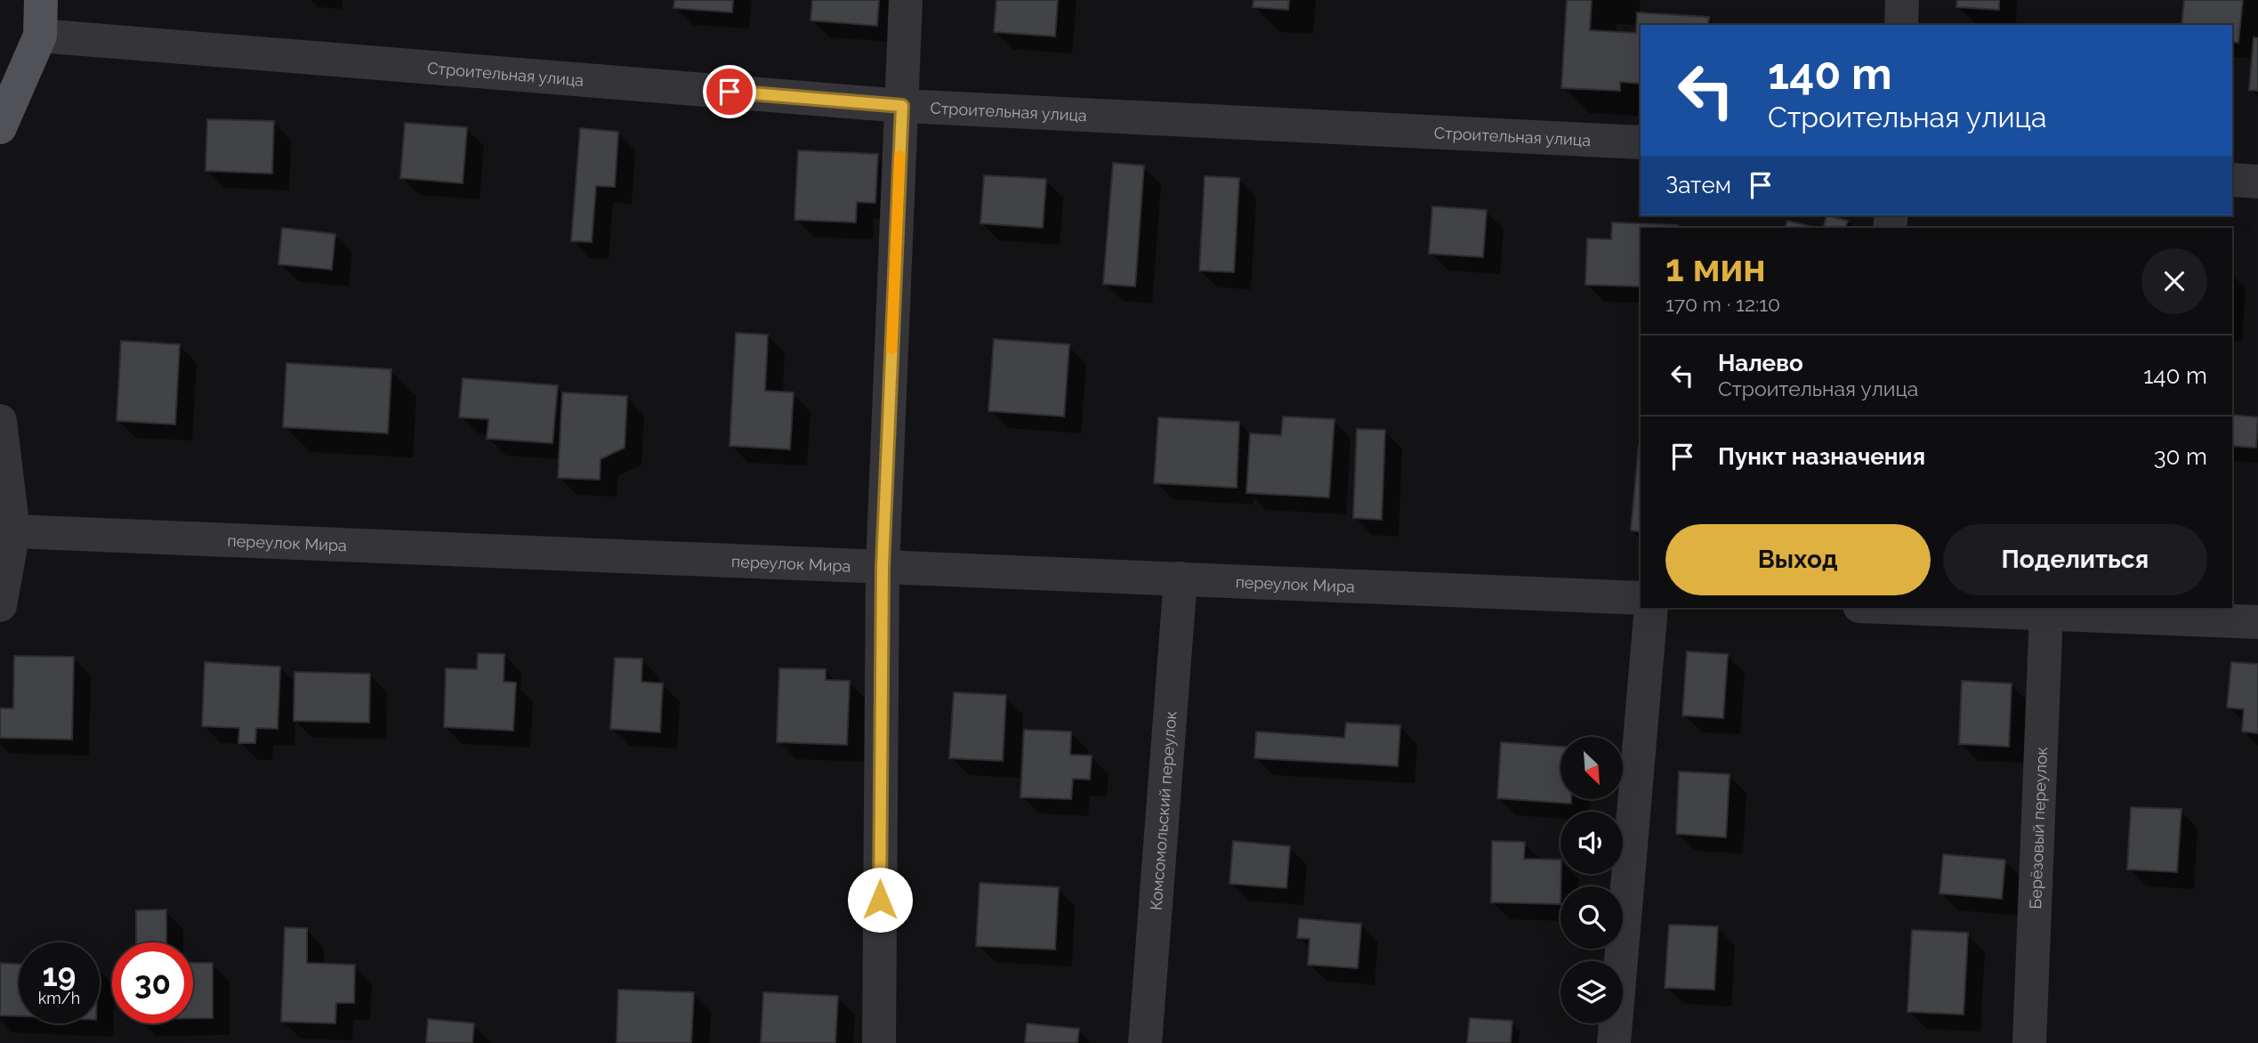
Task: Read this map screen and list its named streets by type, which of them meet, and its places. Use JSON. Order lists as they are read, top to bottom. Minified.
{"streets":{"street":["Строительная улица","переулок Мира","Комсомольский переулок","Берёзовый переулок"]},"crossings":[["переулок Мира","Комсомольский переулок"]],"north":"bottom right","page":{"turn":["140 m","Строительная улица"],"then":"Затем","heading":["1 мин","170 m · 12:10"],"list":[{"name":"Налево","note":"Строительная улица","value":"140 m"},{"name":"Пункт назначения","value":"30 m"}],"buttons":["Выход","Поделиться"],"speed":"19 km/h","limit":"30"}}
